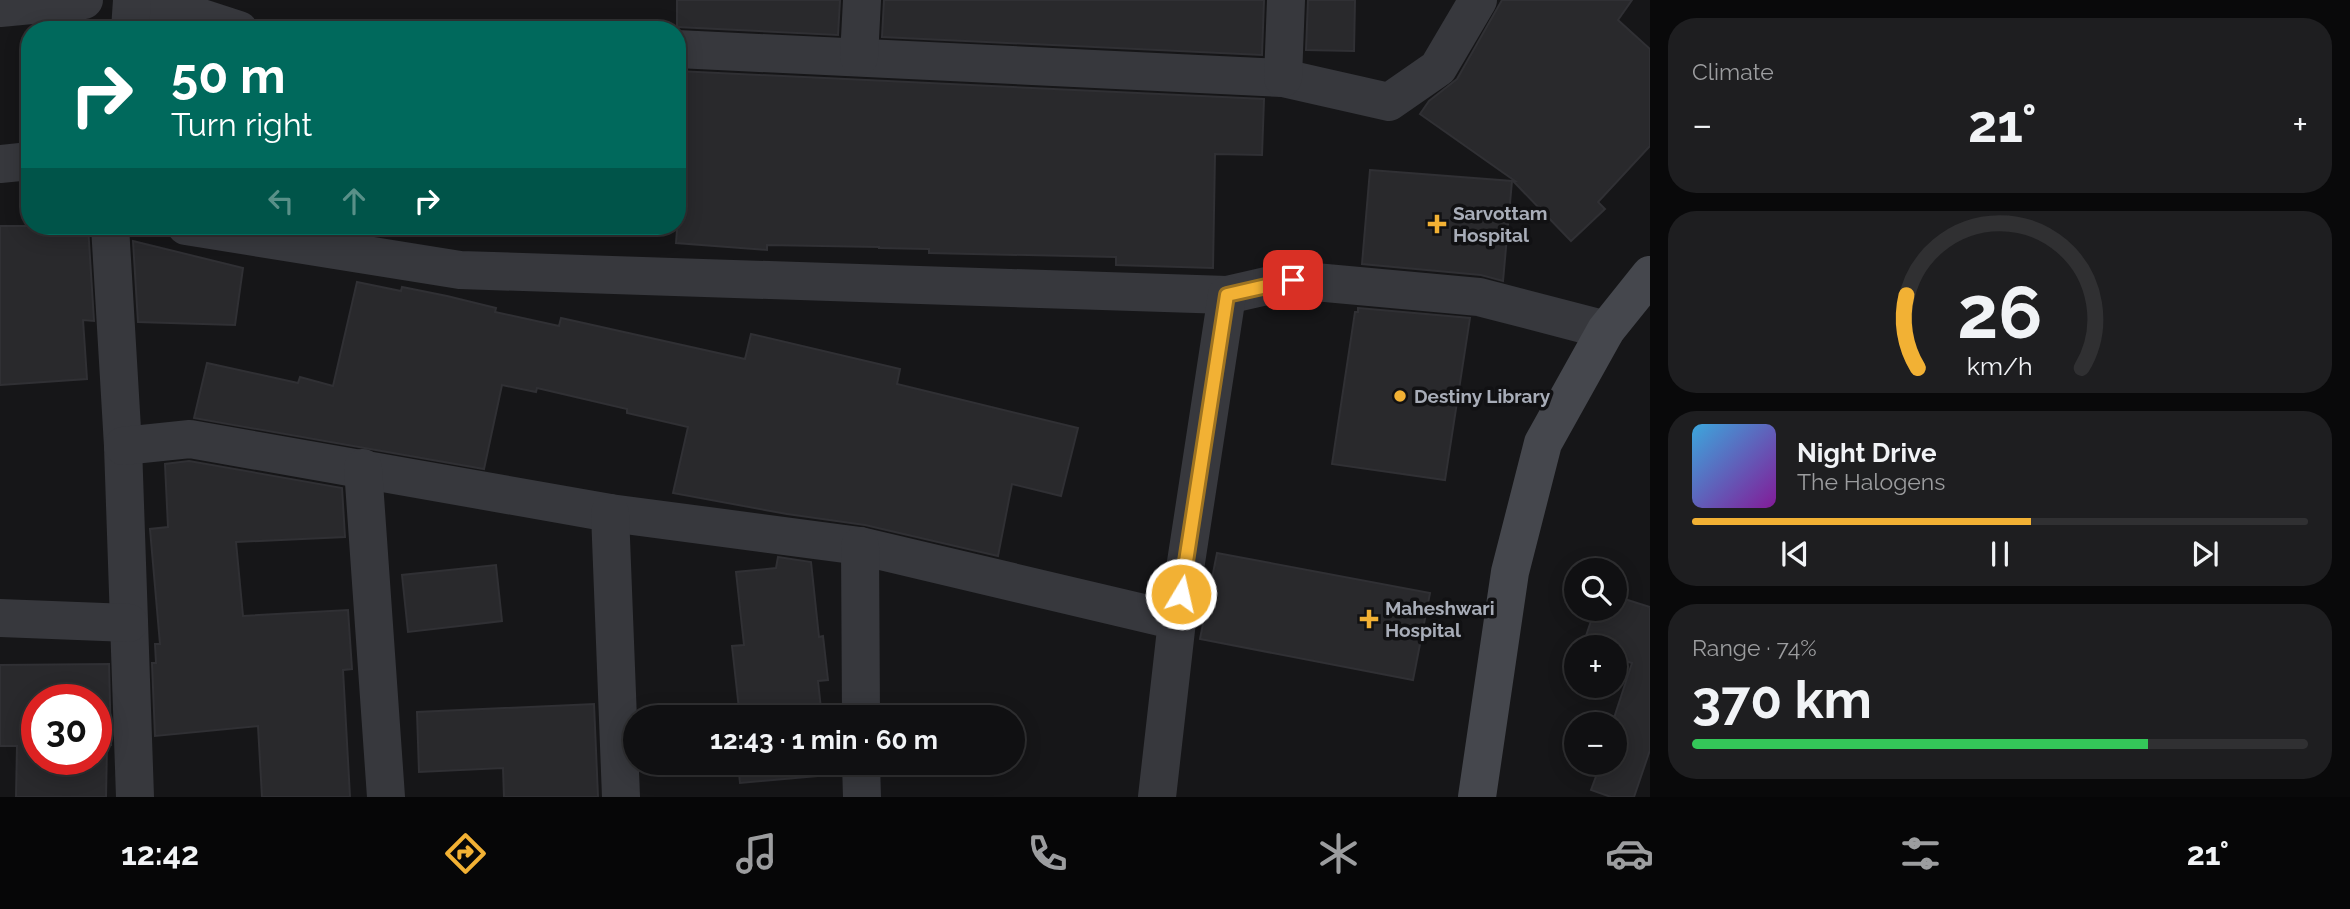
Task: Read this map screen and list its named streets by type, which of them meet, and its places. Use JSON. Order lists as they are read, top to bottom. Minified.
{"places":{"health":["Sarvottam Hospital","Maheshwari Hospital"],"other":["Destiny Library"]},"page":{"tile":["Climate",["Range · 74%","370 km"]],"turn":["50 m","Turn right"],"heat":["−","21°","+"],"song":["Night Drive","The Halogens"],"map_buttons":["+","−"],"limit":"30","trip":"12:43 · 1 min · 60 m","tabs":["12:42","21°"],"gauge":["26","km/h"]}}
